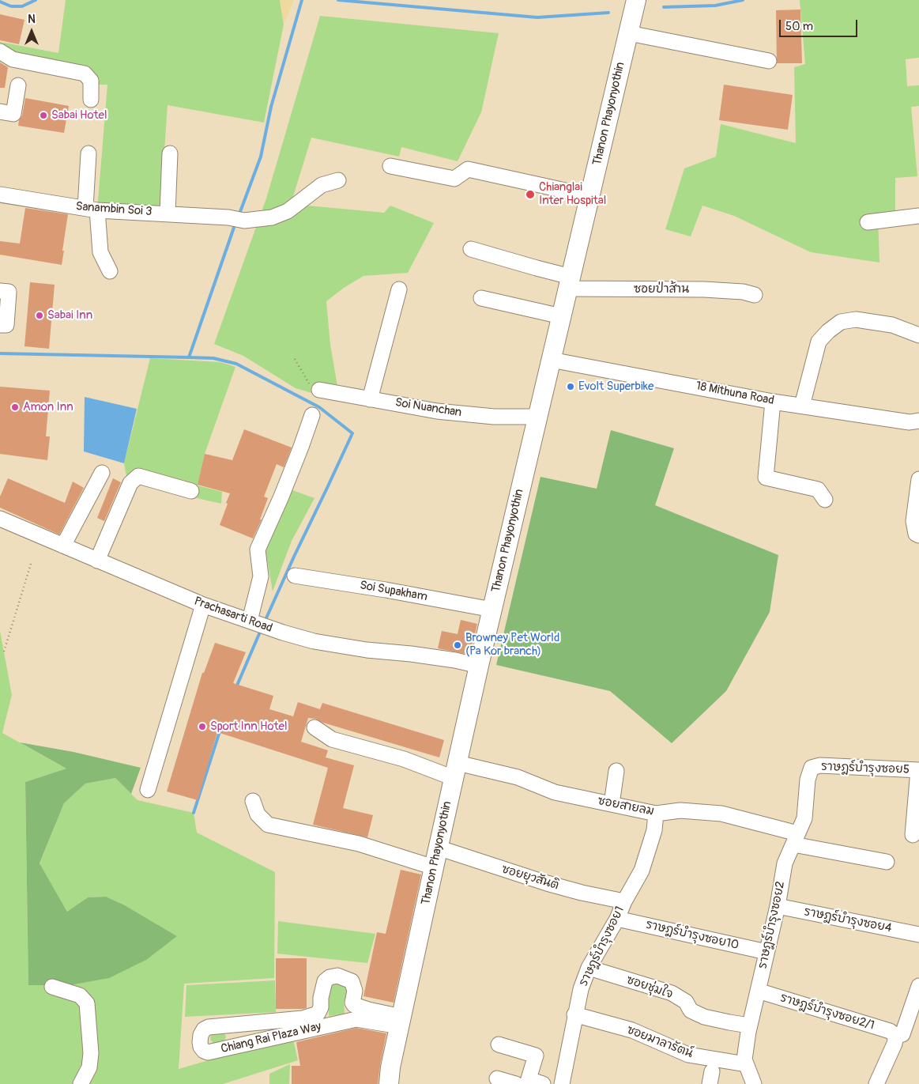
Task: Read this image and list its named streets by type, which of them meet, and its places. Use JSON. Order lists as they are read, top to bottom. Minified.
{"streets":{"main road":["Thanon Phayonyothin"],"street":["Sanambin Soi 3","ซอยป่าส้าน","18 Mithuna Road","Soi Nuanchan","Soi Supakham","Prachasarti Road","ราษฎร์บำรุงซอย5","ซอยสายลม","ซอยยุวสันติ","ราษฎร์บำรุงซอย4","ราษฎร์บำรุงซอย2","ราษฎร์บำรุงซอย10","ราษฎร์บำรุงซอย1","ซอยชุ่มใจ","ราษฎร์บำรุงซอย2/1","Chiang Rai Plaza Way","ซอยมาลารัตน์"]},"crossings":[["Thanon Phayonyothin","ซอยป่าส้าน"],["Thanon Phayonyothin","18 Mithuna Road"],["Thanon Phayonyothin","Soi Nuanchan"],["Thanon Phayonyothin","Soi Supakham"],["Thanon Phayonyothin","Prachasarti Road"],["Thanon Phayonyothin","ซอยสายลม"],["Thanon Phayonyothin","ซอยยุวสันติ"],["Thanon Phayonyothin","Chiang Rai Plaza Way"],["ราษฎร์บำรุงซอย5","ราษฎร์บำรุงซอย2"],["ซอยสายลม","ราษฎร์บำรุงซอย2"],["ซอยสายลม","ราษฎร์บำรุงซอย1"],["ซอยยุวสันติ","ราษฎร์บำรุงซอย1"],["ราษฎร์บำรุงซอย4","ราษฎร์บำรุงซอย2"],["ราษฎร์บำรุงซอย2","ราษฎร์บำรุงซอย10"],["ราษฎร์บำรุงซอย2","ซอยชุ่มใจ"],["ราษฎร์บำรุงซอย2","ราษฎร์บำรุงซอย2/1"],["ราษฎร์บำรุงซอย2","ซอยมาลารัตน์"],["ราษฎร์บำรุงซอย10","ราษฎร์บำรุงซอย1"],["ราษฎร์บำรุงซอย1","ซอยชุ่มใจ"],["ราษฎร์บำรุงซอย1","ซอยมาลารัตน์"]],"places":["Sabai Hotel","Chianglai Inter Hospital","Sabai Inn","Evolt Superbike","Amon Inn","Browney Pet World (Pa Kor branch)","Sport Inn Hotel"],"scale_bar":"50 m","north":"top"}
